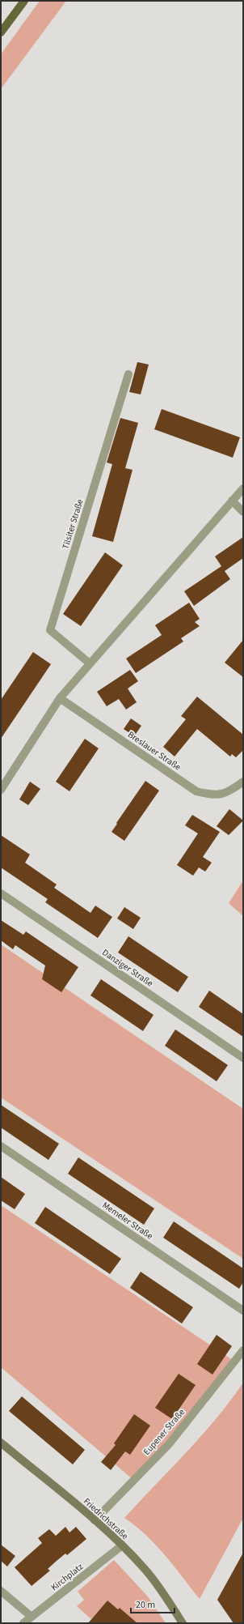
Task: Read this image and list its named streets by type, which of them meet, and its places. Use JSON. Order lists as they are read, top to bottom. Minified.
{"streets":{"street":["Tilsiter Straße","Breslauer Straße","Danziger Straße","Memeler Straße","Eupener Straße","Friedrichstraße","Kirchplatz"]},"crossings":[["Eupener Straße","Friedrichstraße"],["Friedrichstraße","Kirchplatz"]],"scale_bar":"20 m"}
